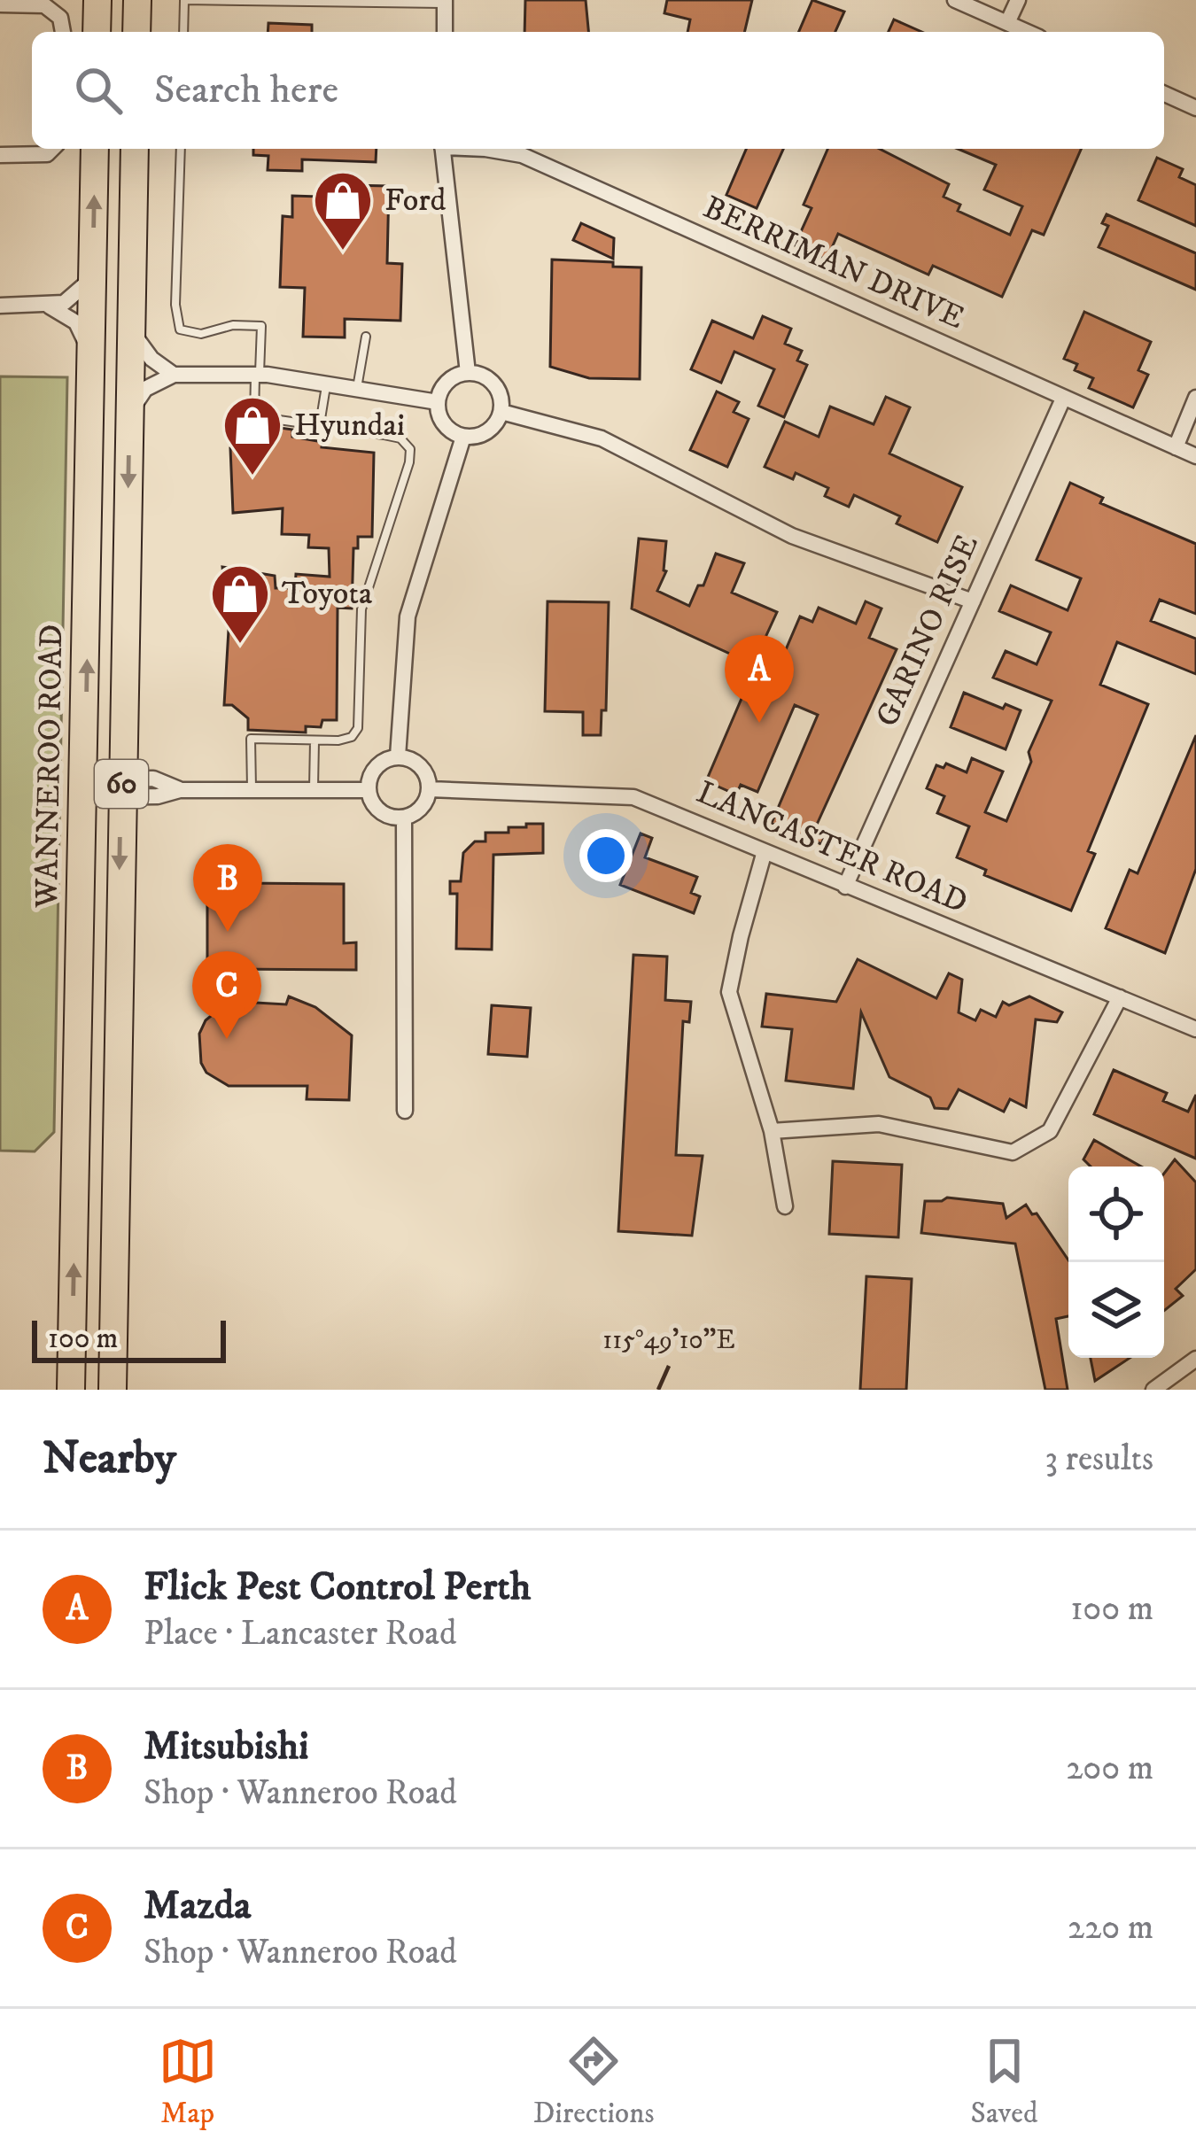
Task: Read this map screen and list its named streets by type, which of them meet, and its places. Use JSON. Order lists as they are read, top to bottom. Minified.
{"streets":{"highway":["WANNEROO ROAD","60"],"street":["BERRIMAN DRIVE","GARINO RISE","LANCASTER ROAD"]},"crossings":[["BERRIMAN DRIVE","GARINO RISE"],["GARINO RISE","LANCASTER ROAD"]],"places":{"shop":["Ford","Hyundai","Toyota"]},"scale_bar":"100 m","page":{"search":"Search here","pins":["A","B","C"],"scale":"100 m","heading":["Nearby","3 results"],"list":[{"mark":"A","name":"Flick Pest Control Perth","note":"Place · Lancaster Road","value":"100 m"},{"mark":"B","name":"Mitsubishi","note":"Shop · Wanneroo Road","value":"200 m"},{"mark":"C","name":"Mazda","note":"Shop · Wanneroo Road","value":"220 m"}],"nav":["Map","Directions","Saved"]},"coordinates":["115°49'10\"E"]}
